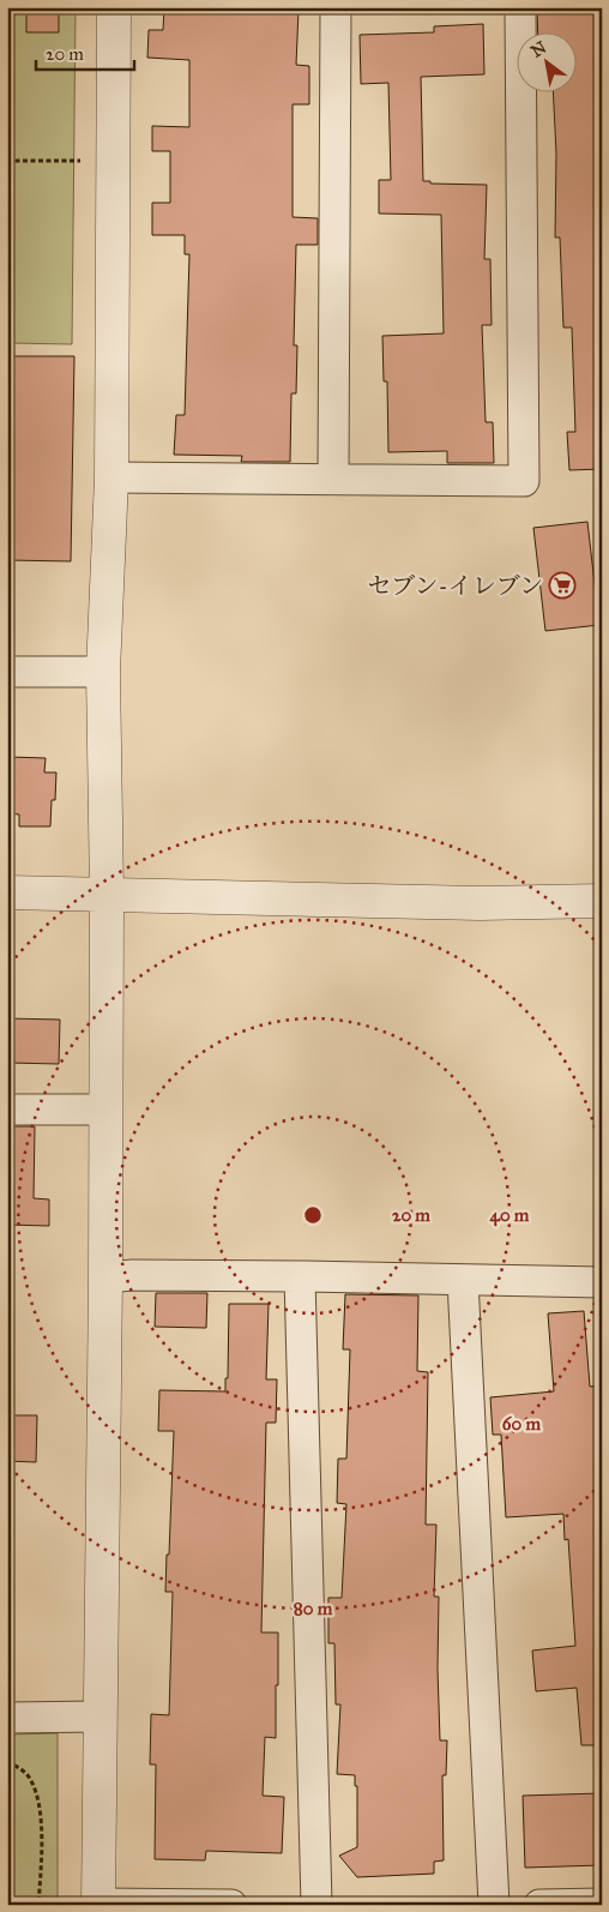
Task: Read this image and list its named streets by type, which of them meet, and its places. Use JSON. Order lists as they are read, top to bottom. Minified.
{"places":{"supermarket":["セブン-イレブン"]},"scale_bar":"20 m","north":"top left","rings":["20 m","40 m","60 m","80 m"]}
